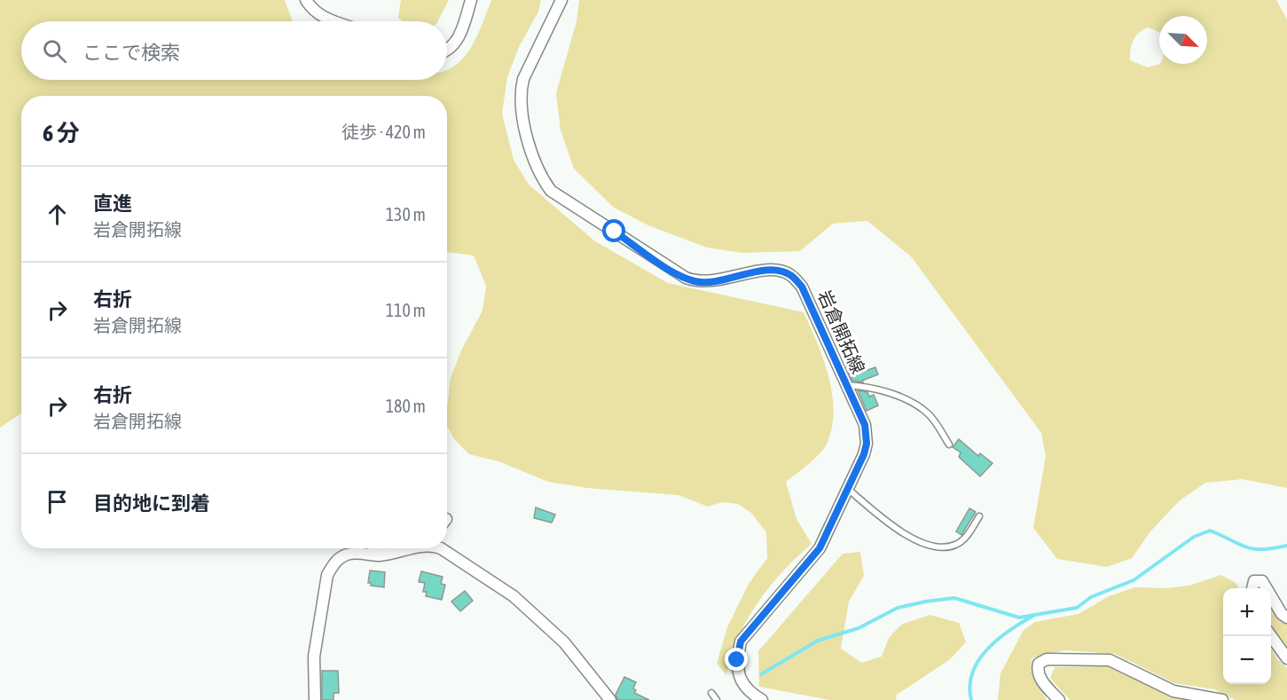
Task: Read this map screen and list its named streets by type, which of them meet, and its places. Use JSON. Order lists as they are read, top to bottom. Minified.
{"streets":{"street":["岩倉開拓線"]},"north":"bottom right","page":{"search":"ここで検索","heading":["6 分","徒歩 · 420 m"],"list":[["直進","岩倉開拓線","130 m"],["右折","岩倉開拓線","110 m"],["右折","岩倉開拓線","180 m"],"目的地に到着"],"map_buttons":["+","−"]}}
